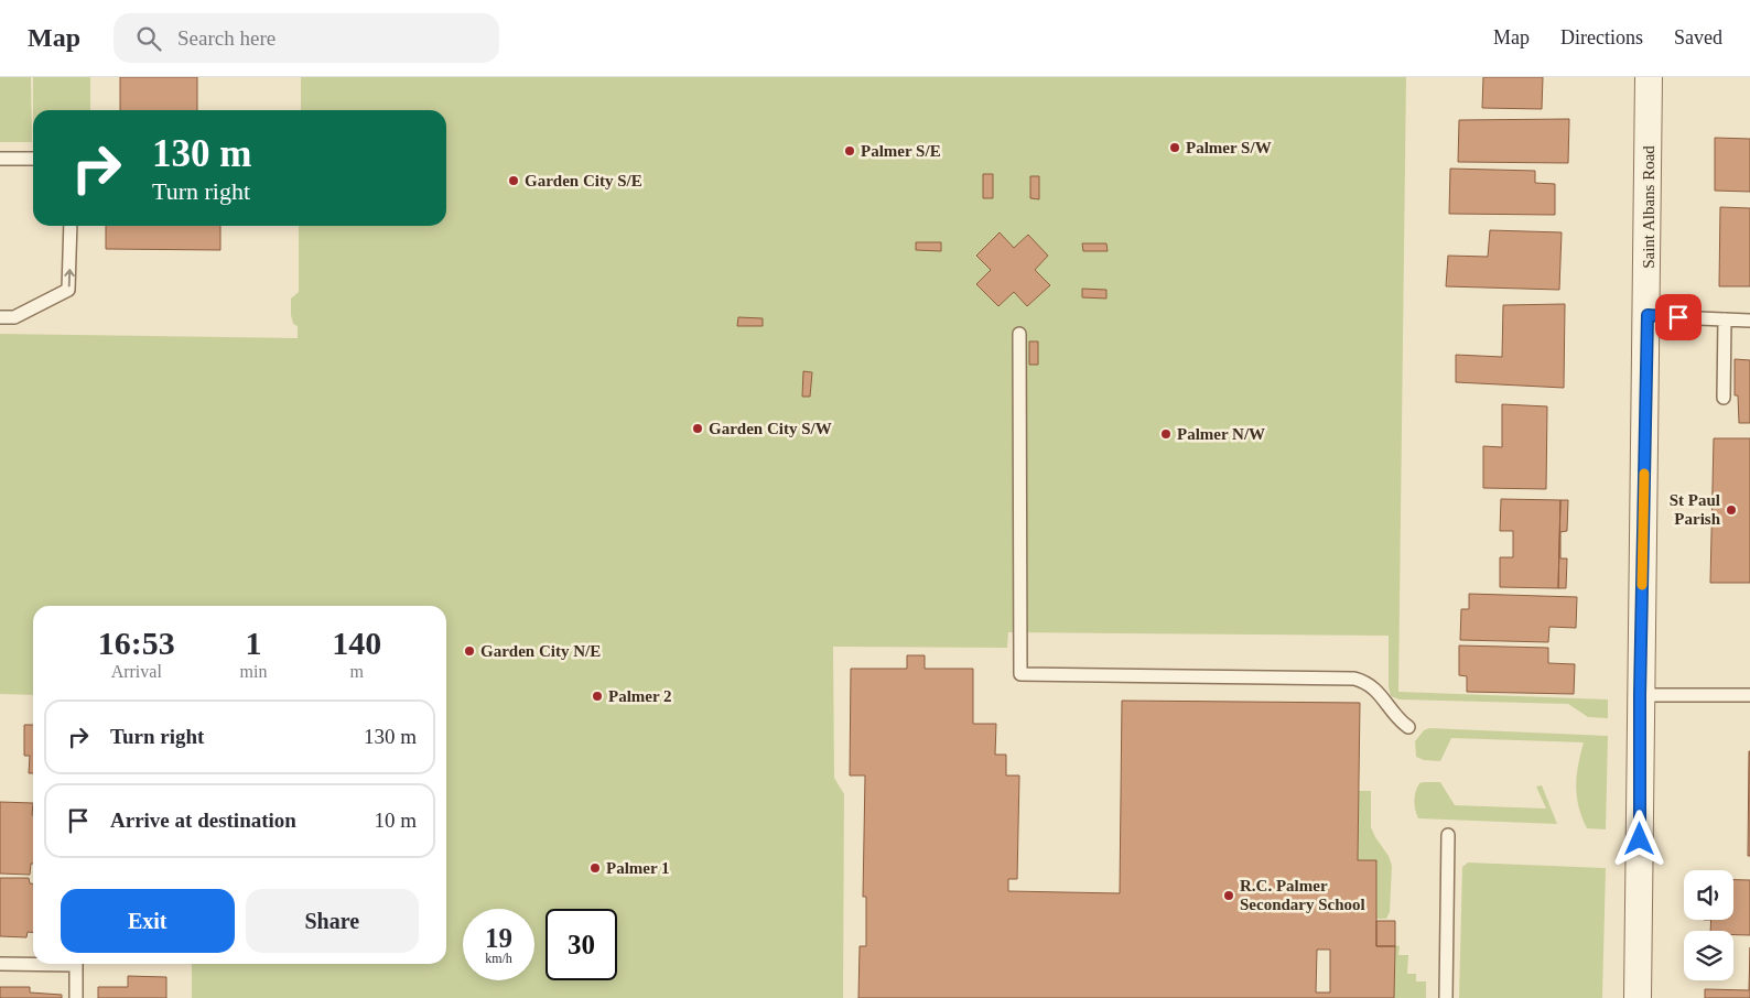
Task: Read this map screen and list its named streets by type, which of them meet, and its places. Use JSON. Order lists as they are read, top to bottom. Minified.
{"streets":{"street":["Saint Albans Road"]},"places":["Palmer S/W","Palmer S/E","Garden City S/E","Garden City S/W","Palmer N/W","St Paul Parish","Garden City N/E","Palmer 2","Palmer 1","R.C. Palmer Secondary School"],"page":{"header":"Map","search":"Search here","nav":["Map","Directions","Saved"],"turn":["130 m","Turn right"],"eta":["16:53","Arrival","1","min","140","m"],"list":[{"name":"Turn right","value":"130 m"},{"name":"Arrive at destination","value":"10 m"}],"buttons":["Exit","Share"],"speed":"19 km/h","limit":"30"}}
